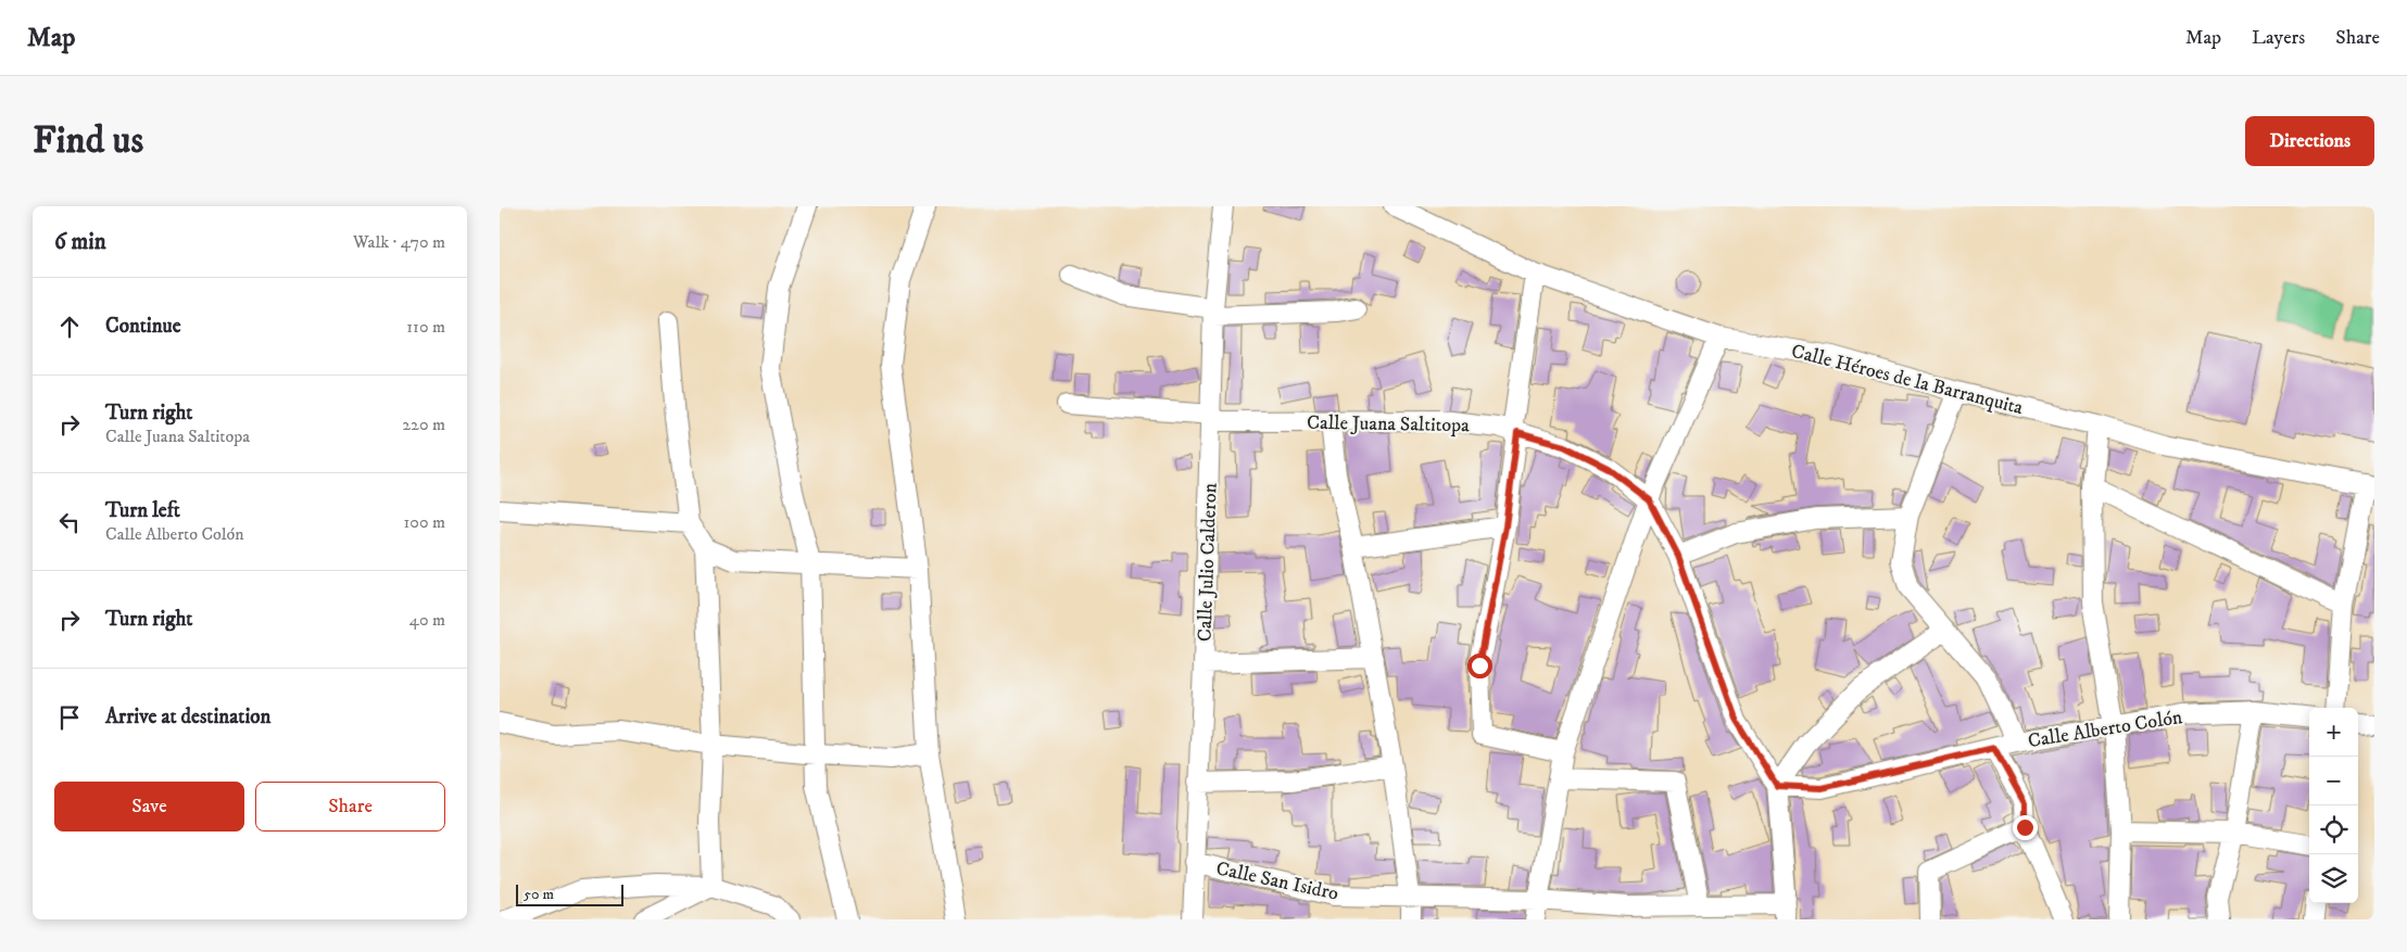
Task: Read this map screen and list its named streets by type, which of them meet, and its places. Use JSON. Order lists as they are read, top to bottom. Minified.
{"streets":{"street":["Calle Héroes de la Barranquita","Calle Juana Saltitopa","Calle Julio Calderon","Calle Alberto Colón","Calle San Isidro"]},"crossings":[["Calle Juana Saltitopa","Calle Julio Calderon"],["Calle Juana Saltitopa","Calle Alberto Colón"],["Calle Juana Saltitopa","Calle San Isidro"],["Calle Julio Calderon","Calle San Isidro"]],"scale_bar":"50 m","page":{"header":"Map","nav":["Map","Layers","Share"],"buttons":["Directions",["Save","Share"]],"title":"Find us","heading":["6 min","Walk · 470 m"],"list":[["Continue","110 m"],["Turn right","Calle Juana Saltitopa","220 m"],["Turn left","Calle Alberto Colón","100 m"],["Turn right","40 m"],"Arrive at destination"],"map_buttons":["+","−"],"scale":"50 m"}}
